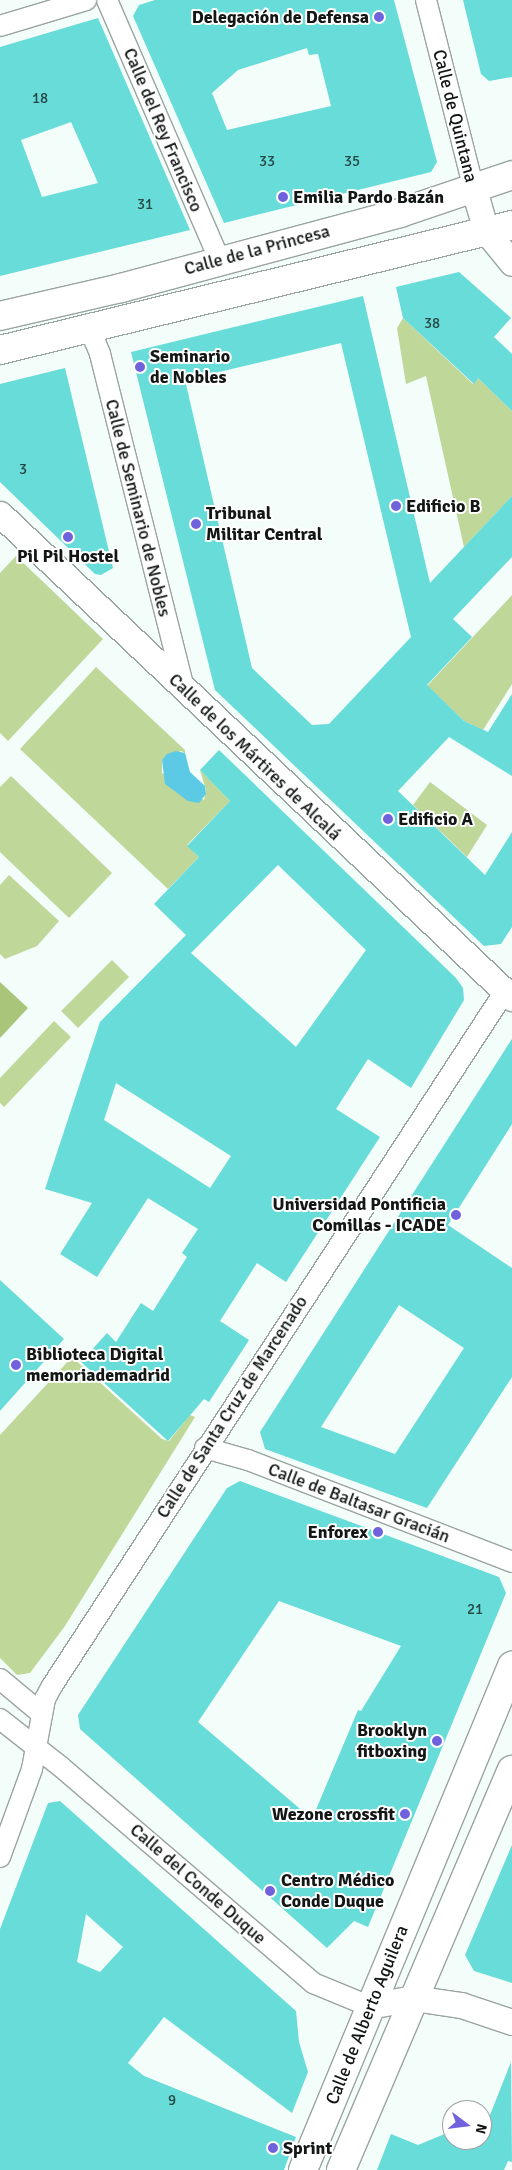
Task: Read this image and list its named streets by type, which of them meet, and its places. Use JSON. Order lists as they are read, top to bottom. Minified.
{"streets":{"main road":["Calle de la Princesa","Calle de Alberto Aguilera"],"street":["Calle de Quintana","Calle del Rey Francisco","Calle de Seminario de Nobles","Calle de los Mártires de Alcalá","Calle de Santa Cruz de Marcenado","Calle de Baltasar Gracián","Calle del Conde Duque"]},"crossings":[["Calle de Quintana","Calle de la Princesa"],["Calle del Rey Francisco","Calle de la Princesa"],["Calle de la Princesa","Calle de Seminario de Nobles"],["Calle de Seminario de Nobles","Calle de los Mártires de Alcalá"],["Calle de los Mártires de Alcalá","Calle de Santa Cruz de Marcenado"],["Calle de Santa Cruz de Marcenado","Calle de Baltasar Gracián"],["Calle de Santa Cruz de Marcenado","Calle del Conde Duque"],["Calle del Conde Duque","Calle de Alberto Aguilera"]],"places":["Delegación de Defensa","Emilia Pardo Bazán","Seminario de Nobles","Edificio B","Tribunal Militar Central","Pil Pil Hostel","Edificio A","Universidad Pontificia Comillas - ICADE","Biblioteca Digital memoriademadrid","Enforex","Brooklyn fitboxing","Wezone crossfit","Centro Médico Conde Duque","Sprint"],"house_numbers":["18","33","35","31","38","3","21","9"],"north":"right"}
